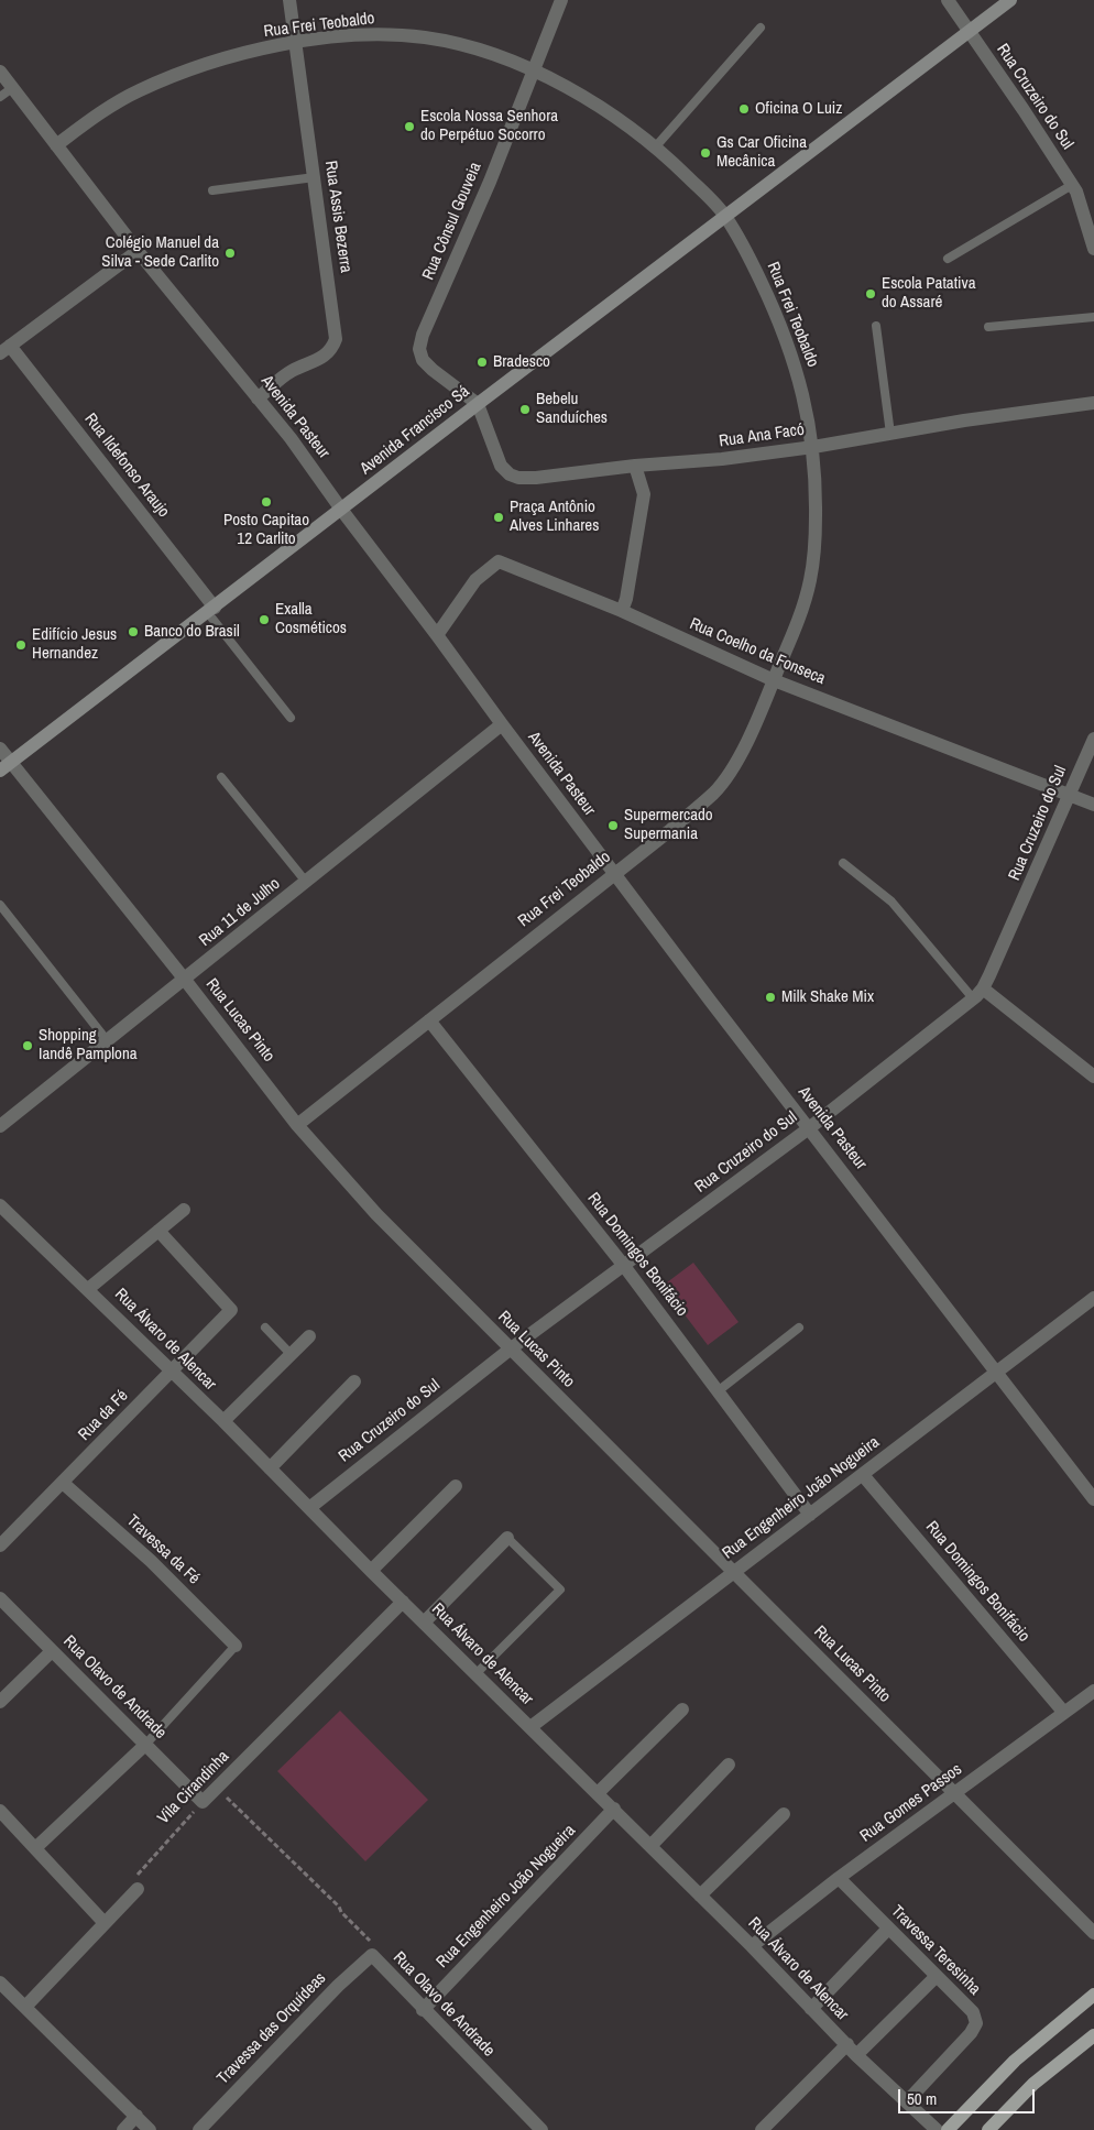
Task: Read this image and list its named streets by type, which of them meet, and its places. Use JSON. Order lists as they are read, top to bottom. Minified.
{"streets":{"main road":["Avenida Francisco Sá"],"street":["Rua Frei Teobaldo","Rua Cruzeiro do Sul","Rua Assis Bezerra","Rua Cônsul Gouveia","Avenida Pasteur","Rua Ana Facó","Rua Ildefonso Araujo","Rua Coelho da Fonseca","Rua 11 de Julho","Rua Lucas Pinto","Rua Domingos Bonifácio","Rua Álvaro de Alencar","Rua da Fé","Rua Engenheiro João Nogueira","Travessa da Fé","Rua Olavo de Andrade","Vila Cirandinha","Rua Gomes Passos","Travessa Teresinha","Travessa das Orquídeas"]},"crossings":[["Rua Frei Teobaldo","Rua Assis Bezerra"],["Rua Frei Teobaldo","Rua Cônsul Gouveia"],["Rua Frei Teobaldo","Avenida Pasteur"],["Rua Frei Teobaldo","Avenida Francisco Sá"],["Rua Frei Teobaldo","Rua Ana Facó"],["Rua Frei Teobaldo","Rua Coelho da Fonseca"],["Rua Frei Teobaldo","Rua Lucas Pinto"],["Rua Frei Teobaldo","Rua Domingos Bonifácio"],["Rua Cruzeiro do Sul","Avenida Pasteur"],["Rua Cruzeiro do Sul","Avenida Francisco Sá"],["Rua Cruzeiro do Sul","Rua Coelho da Fonseca"],["Rua Cruzeiro do Sul","Rua Lucas Pinto"],["Rua Cruzeiro do Sul","Rua Domingos Bonifácio"],["Rua Cruzeiro do Sul","Rua Álvaro de Alencar"],["Rua Assis Bezerra","Avenida Pasteur"],["Rua Cônsul Gouveia","Avenida Francisco Sá"],["Rua Cônsul Gouveia","Rua Ana Facó"],["Avenida Pasteur","Avenida Francisco Sá"],["Avenida Pasteur","Rua Coelho da Fonseca"],["Avenida Pasteur","Rua 11 de Julho"],["Avenida Pasteur","Rua Engenheiro João Nogueira"],["Avenida Francisco Sá","Rua Ana Facó"],["Avenida Francisco Sá","Rua Ildefonso Araujo"],["Avenida Francisco Sá","Rua Lucas Pinto"],["Rua 11 de Julho","Rua Lucas Pinto"],["Rua Lucas Pinto","Rua Engenheiro João Nogueira"],["Rua Lucas Pinto","Rua Gomes Passos"],["Rua Domingos Bonifácio","Rua Engenheiro João Nogueira"],["Rua Domingos Bonifácio","Rua Gomes Passos"],["Rua Álvaro de Alencar","Rua da Fé"],["Rua Álvaro de Alencar","Rua Engenheiro João Nogueira"],["Rua Álvaro de Alencar","Vila Cirandinha"],["Rua Álvaro de Alencar","Rua Gomes Passos"],["Rua Álvaro de Alencar","Travessa Teresinha"],["Rua da Fé","Travessa da Fé"],["Rua Engenheiro João Nogueira","Rua Olavo de Andrade"],["Rua Olavo de Andrade","Vila Cirandinha"],["Rua Olavo de Andrade","Travessa das Orquídeas"],["Rua Gomes Passos","Travessa Teresinha"]],"places":["Oficina O Luiz","Escola Nossa Senhora do Perpétuo Socorro","Gs Car Oficina Mecânica","Colégio Manuel da Silva - Sede Carlito","Escola Patativa do Assaré","Bradesco","Bebelu Sanduíches","Posto Capitao 12 Carlito","Praça Antônio Alves Linhares","Exalla Cosméticos","Banco do Brasil","Edifício Jesus Hernandez","Supermercado Supermania","Milk Shake Mix","Shopping Iandê Pamplona"],"scale_bar":"50 m"}
